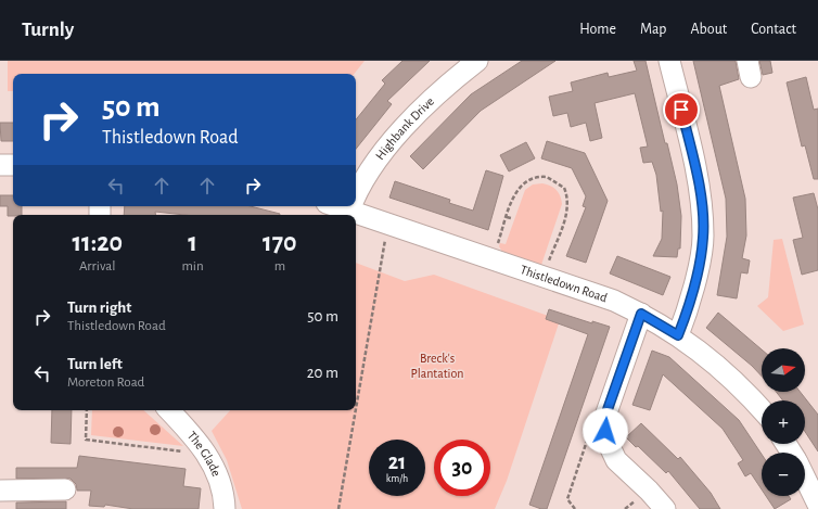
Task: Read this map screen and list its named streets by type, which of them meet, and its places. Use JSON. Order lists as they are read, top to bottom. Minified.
{"streets":{"street":["Highbank Drive","Thistledown Road","The Glade"]},"crossings":[["Highbank Drive","Thistledown Road"]],"parks":["Breck's Plantation"],"north":"right","page":{"header":"Turnly","nav":["Home","Map","About","Contact"],"turn":["50 m","Thistledown Road"],"eta":["11:20","Arrival","1","min","170","m"],"list":[{"name":"Turn right","note":"Thistledown Road","value":"50 m"},{"name":"Turn left","note":"Moreton Road","value":"20 m"}],"map_buttons":["+","−"],"speed":"21 km/h","limit":"30"}}
